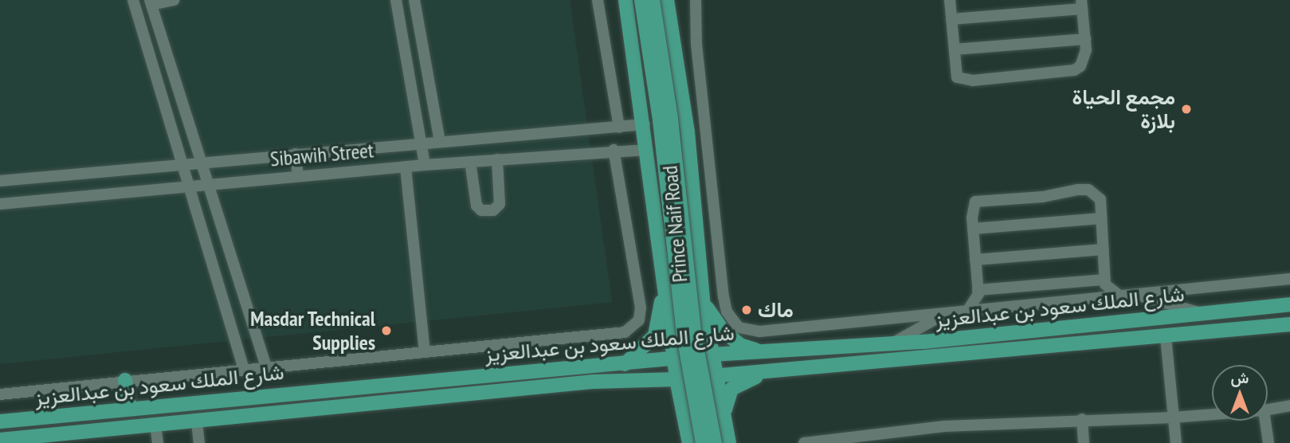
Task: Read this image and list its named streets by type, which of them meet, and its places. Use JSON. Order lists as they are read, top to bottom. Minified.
{"streets":{"main road":["Prince Naif Road","شارع الملك سعود بن عبدالعزيز"],"street":["Sibawih Street"]},"crossings":[["Prince Naif Road","شارع الملك سعود بن عبدالعزيز"]],"places":["مجمع الحياة بلازة","ماك","Masdar Technical Supplies"],"north":"top"}
